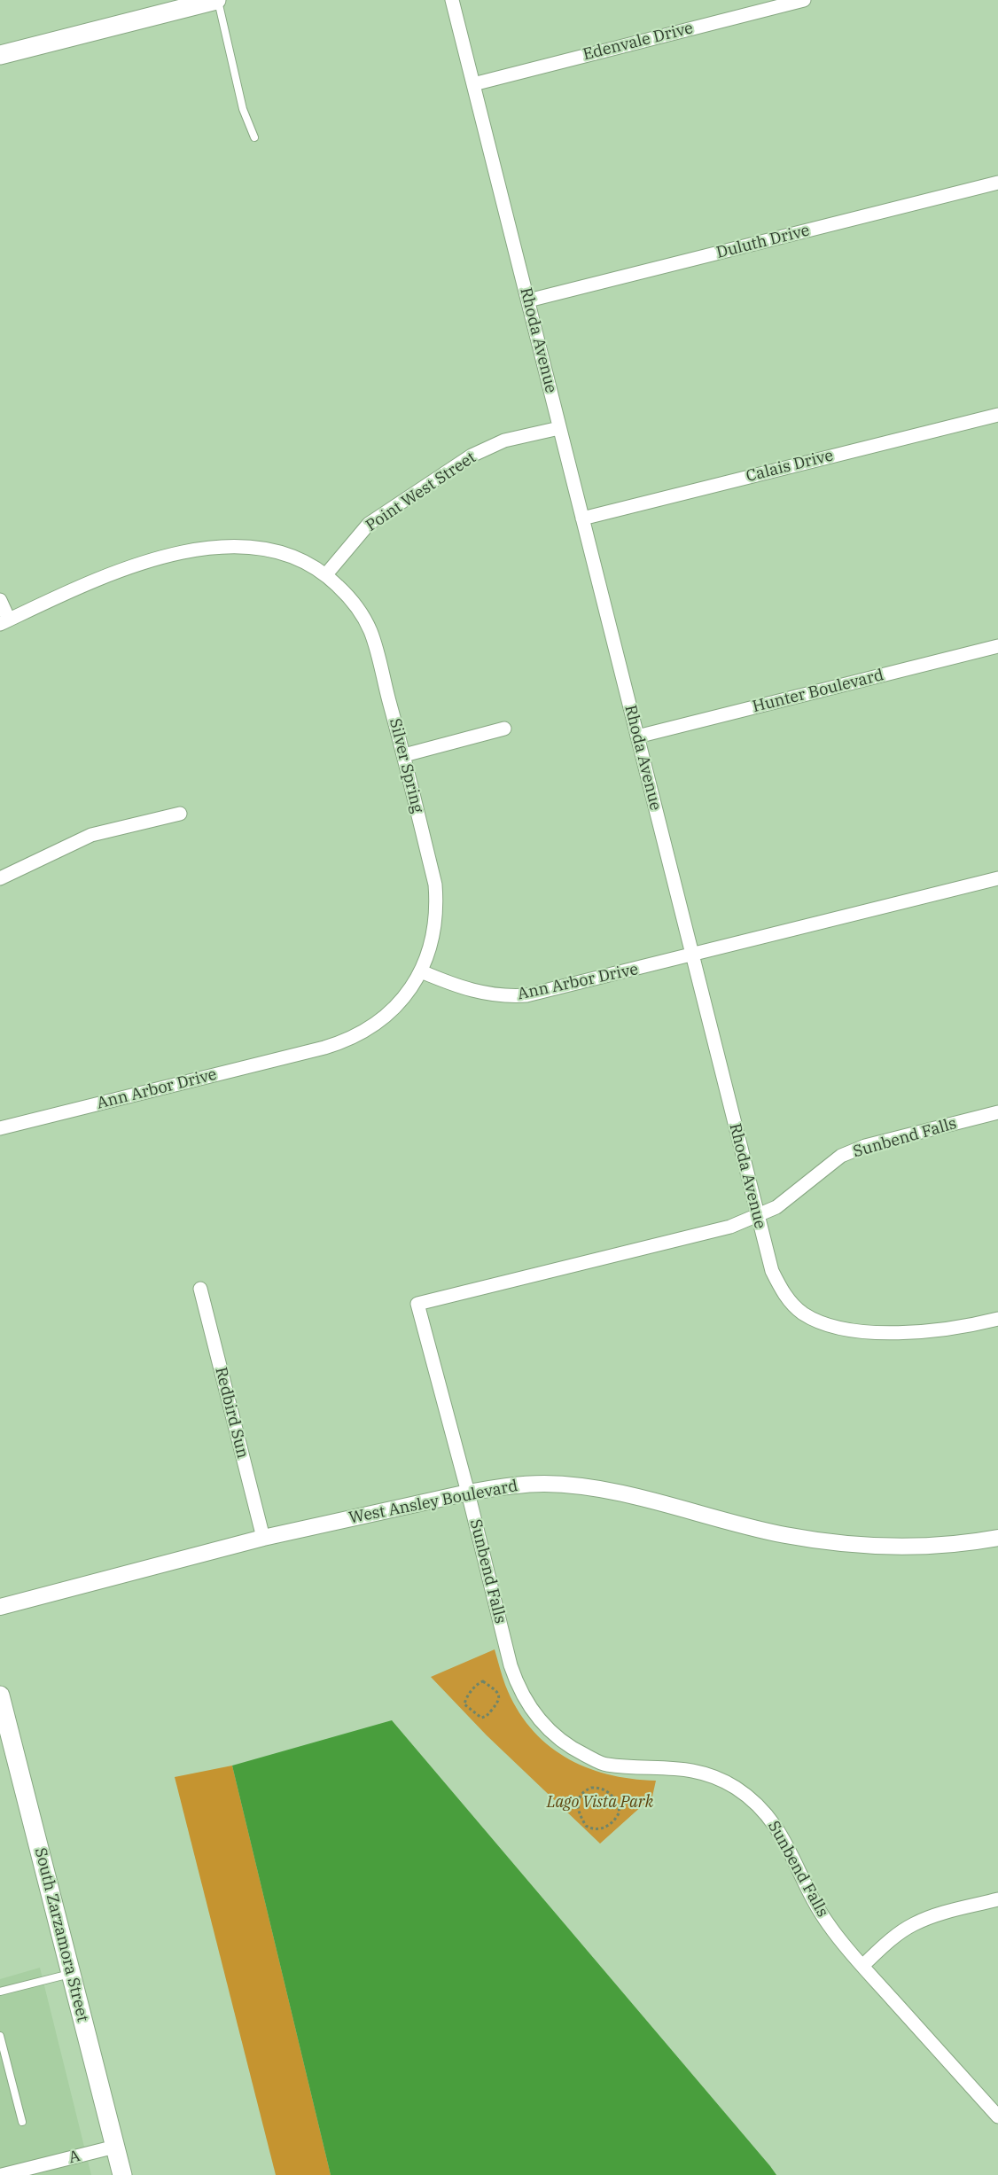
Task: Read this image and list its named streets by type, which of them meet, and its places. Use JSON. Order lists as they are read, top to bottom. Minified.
{"streets":{"main road":["South Zarzamora Street"],"street":["Edenvale Drive","Duluth Drive","Rhoda Avenue","Calais Drive","Point West Street","Hunter Boulevard","Silver Spring","Ann Arbor Drive","Sunbend Falls","Redbird Sun","West Ansley Boulevard","A"]},"crossings":[["Edenvale Drive","Rhoda Avenue"],["Duluth Drive","Rhoda Avenue"],["Rhoda Avenue","Calais Drive"],["Rhoda Avenue","Point West Street"],["Rhoda Avenue","Hunter Boulevard"],["Rhoda Avenue","Ann Arbor Drive"],["Rhoda Avenue","Sunbend Falls"],["Point West Street","Silver Spring"],["Silver Spring","Ann Arbor Drive"],["Sunbend Falls","West Ansley Boulevard"],["Redbird Sun","West Ansley Boulevard"],["South Zarzamora Street","A"]],"parks":["Lago Vista Park"]}
